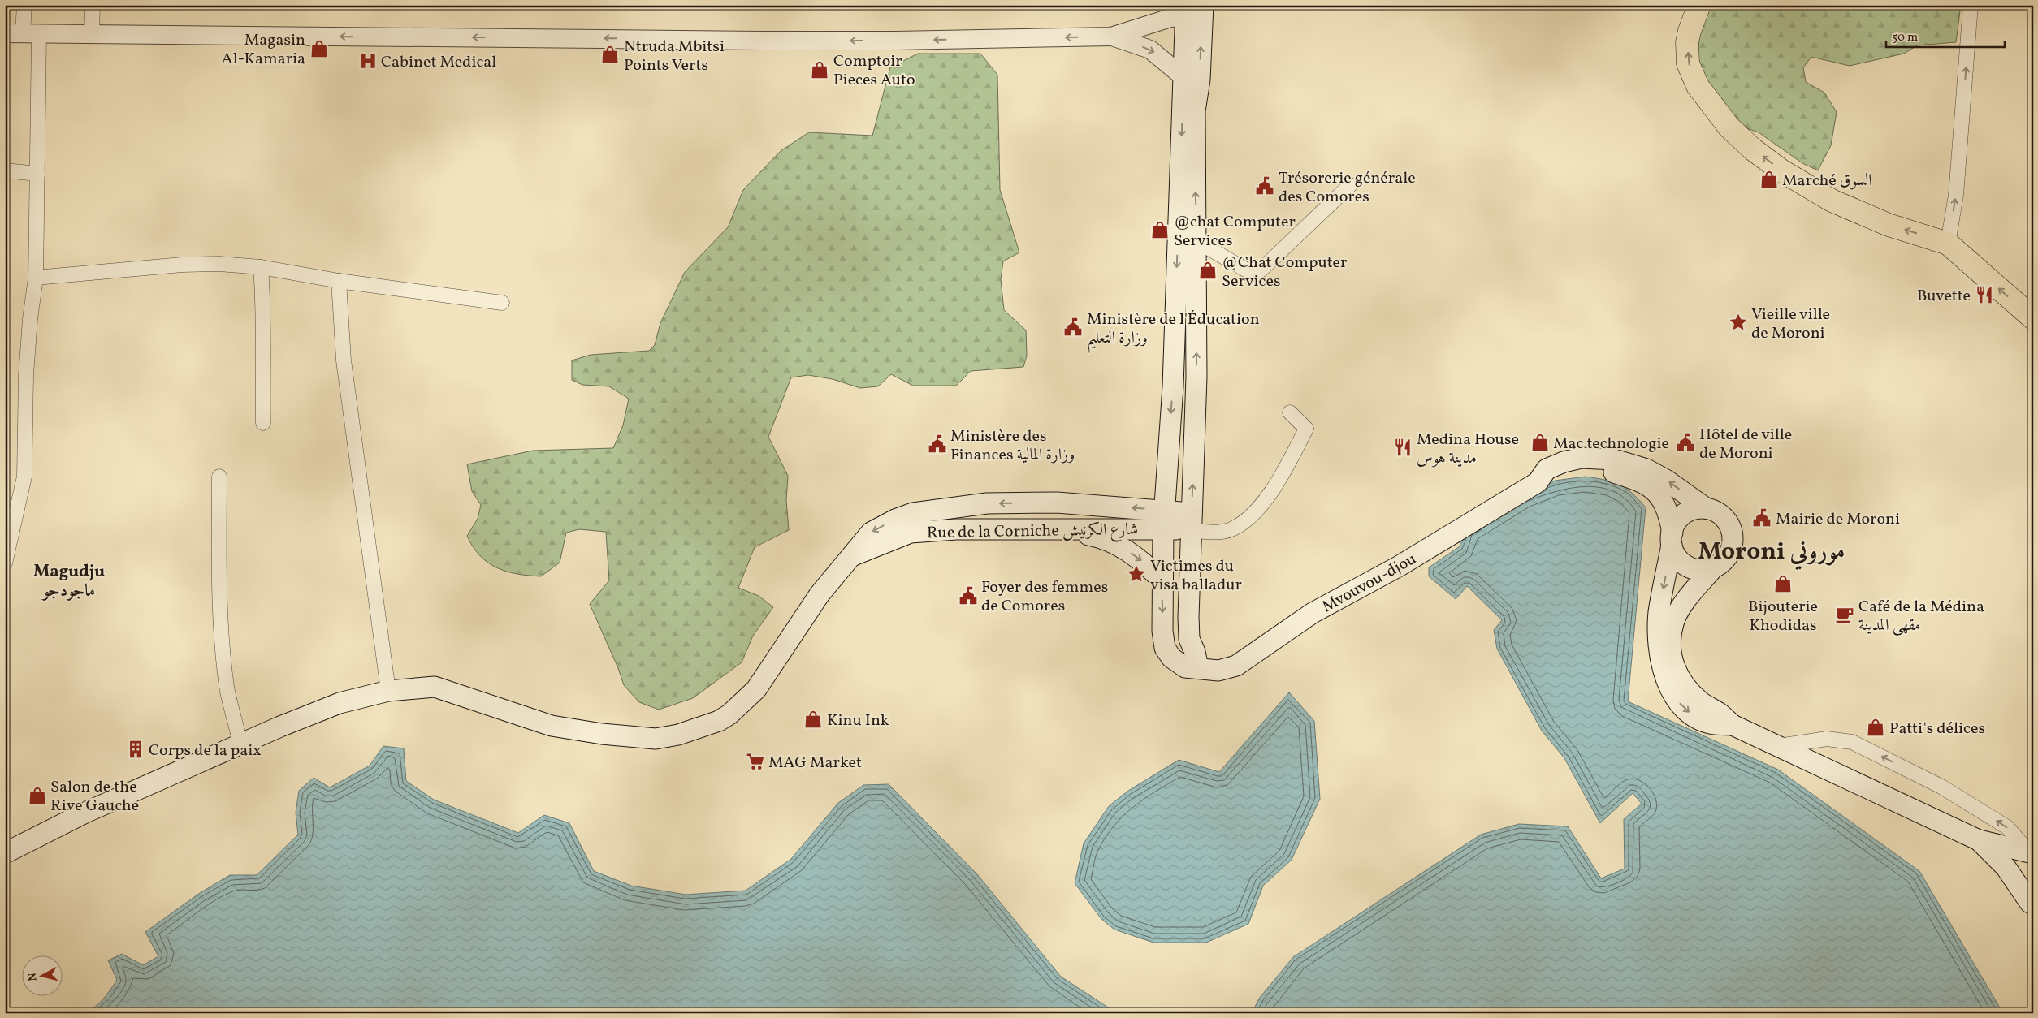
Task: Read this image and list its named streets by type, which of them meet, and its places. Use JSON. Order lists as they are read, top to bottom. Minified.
{"streets":{"main road":["Rue de la Corniche شارع الكرنيش","Mvouvou-djou"]},"crossings":[["Rue de la Corniche شارع الكرنيش","Mvouvou-djou"]],"districts":["Moroni موروني","Magudju ماجودجو"],"places":{"shop":["Magasin Al-Kamaria","Ntruda Mbitsi Points Verts","Comptoir Pieces Auto","Marché السوق","@chat Computer Services","@Chat Computer Services","Mac technologie","Bijouterie Khodidas","Kinu Ink","Patti's délices","Salon de the Rive Gauche"],"hospital":["Cabinet Medical"],"public building":["Trésorerie générale des Comores","Ministère de l'Éducation وزارة التعليم","Hôtel de ville de Moroni","Ministère des Finances وزارة المالية","Mairie de Moroni","Foyer des femmes de Comores"],"restaurant":["Buvette","Medina House مدينة هوس"],"place":["Vieille ville de Moroni","Victimes du visa balladur"],"cafe":["Café de la Médina مقهى المدينة"],"building":["Corps de la paix"],"supermarket":["MAG Market"]},"scale_bar":"50 m","north":"left"}
